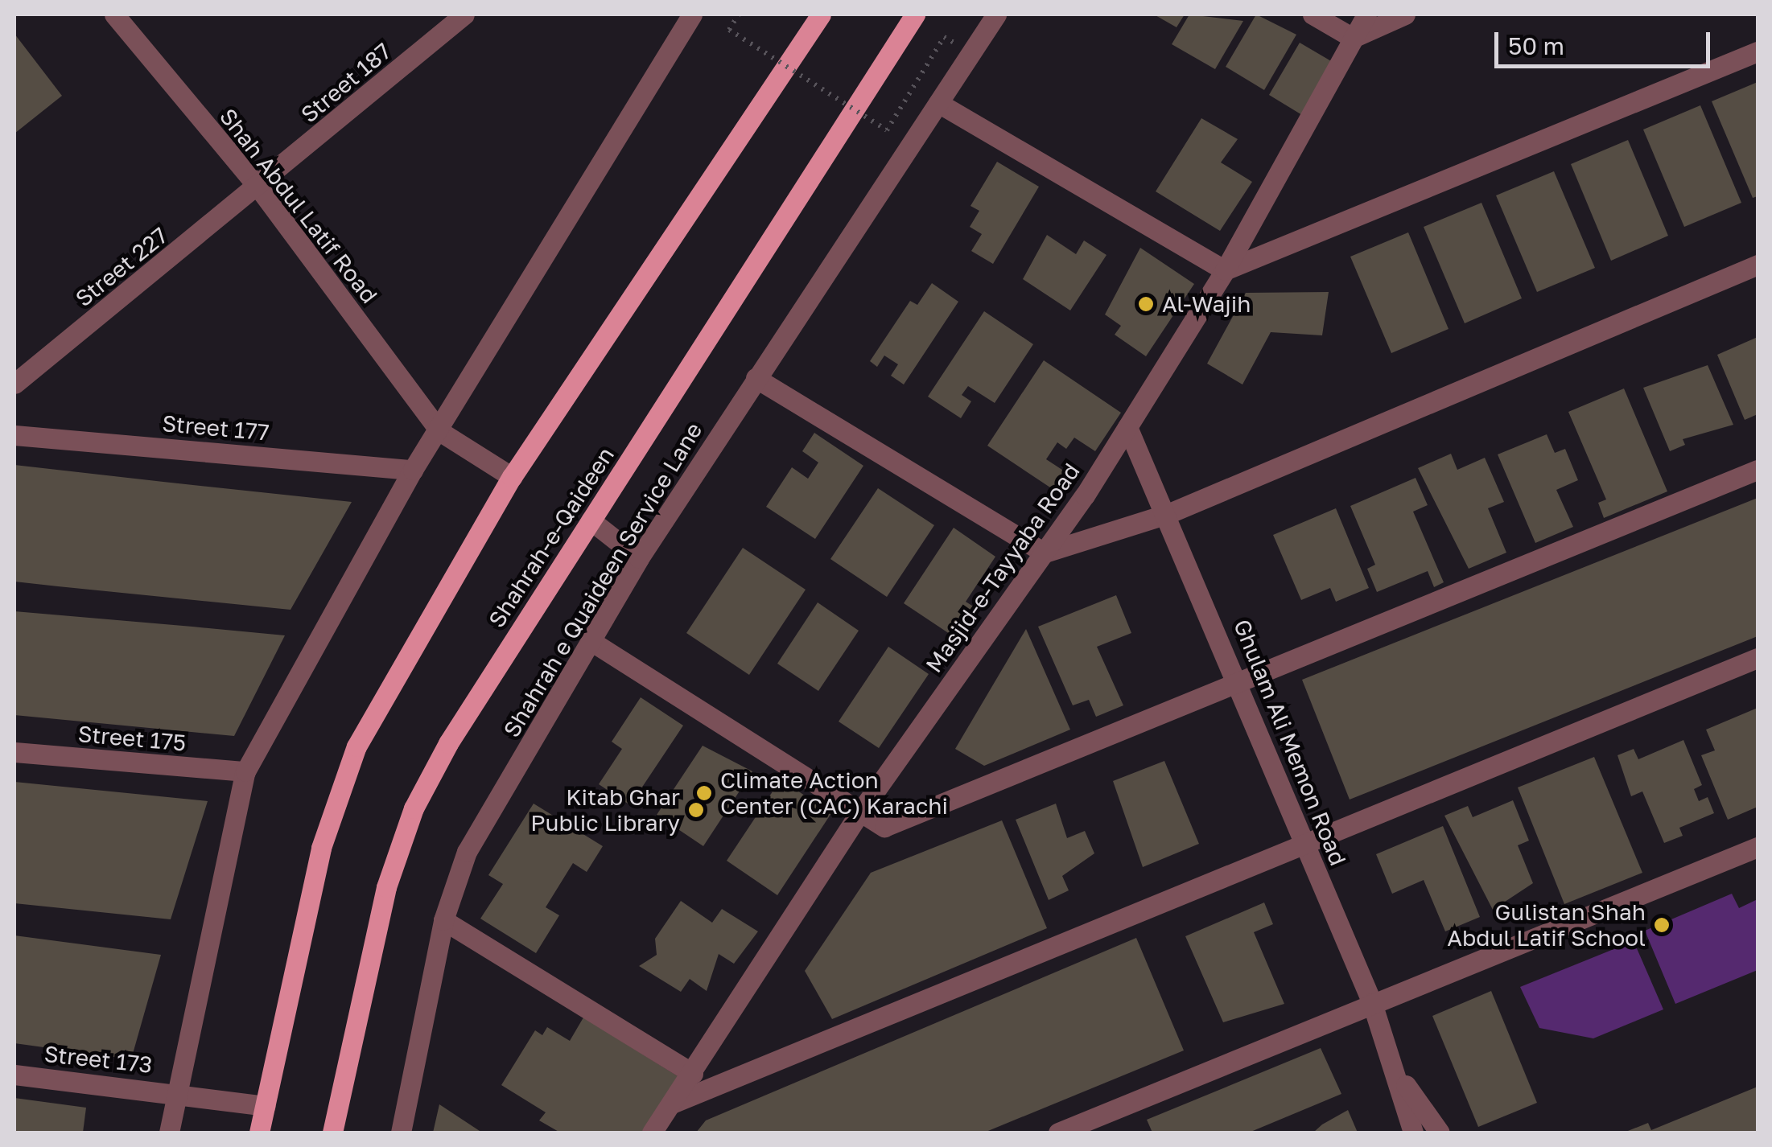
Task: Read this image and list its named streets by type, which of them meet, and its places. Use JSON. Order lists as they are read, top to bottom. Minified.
{"streets":{"main road":["Shahrah-e-Qaideen"],"street":["Street 187","Shah Abdul Latif Road","Street 227","Street 177","Masjid-e-Tayyaba Road","Shahrah e Quaideen Service Lane","Street 175","Ghulam Ali Memon Road","Street 173"]},"crossings":[["Street 187","Shah Abdul Latif Road"],["Street 187","Street 227"],["Shah Abdul Latif Road","Street 227"],["Masjid-e-Tayyaba Road","Ghulam Ali Memon Road"]],"places":["Al-Wajih","Climate Action Center (CAC) Karachi","Kitab Ghar Public Library","Gulistan Shah Abdul Latif School"],"scale_bar":"50 m"}
